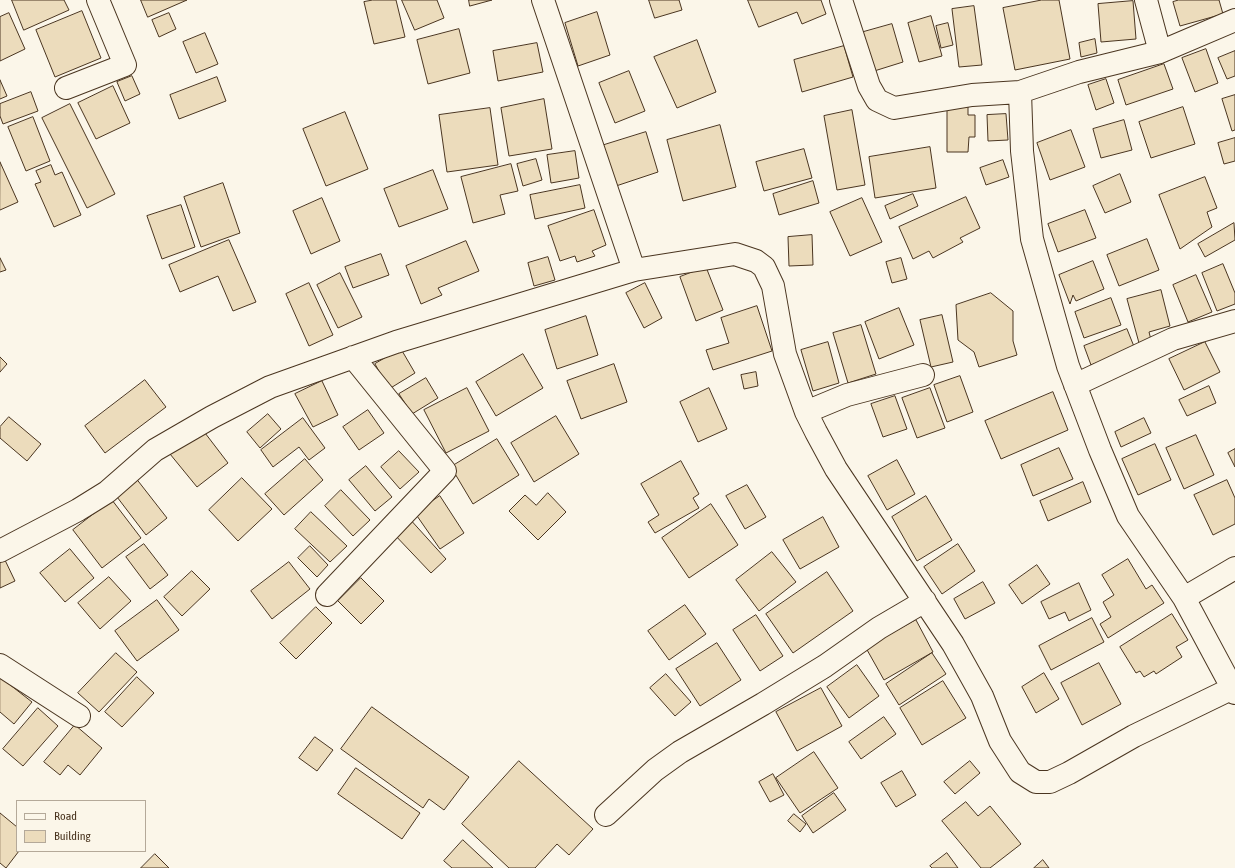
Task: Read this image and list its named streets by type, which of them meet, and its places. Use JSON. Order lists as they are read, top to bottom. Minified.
{"legend":["Road","Building"]}
